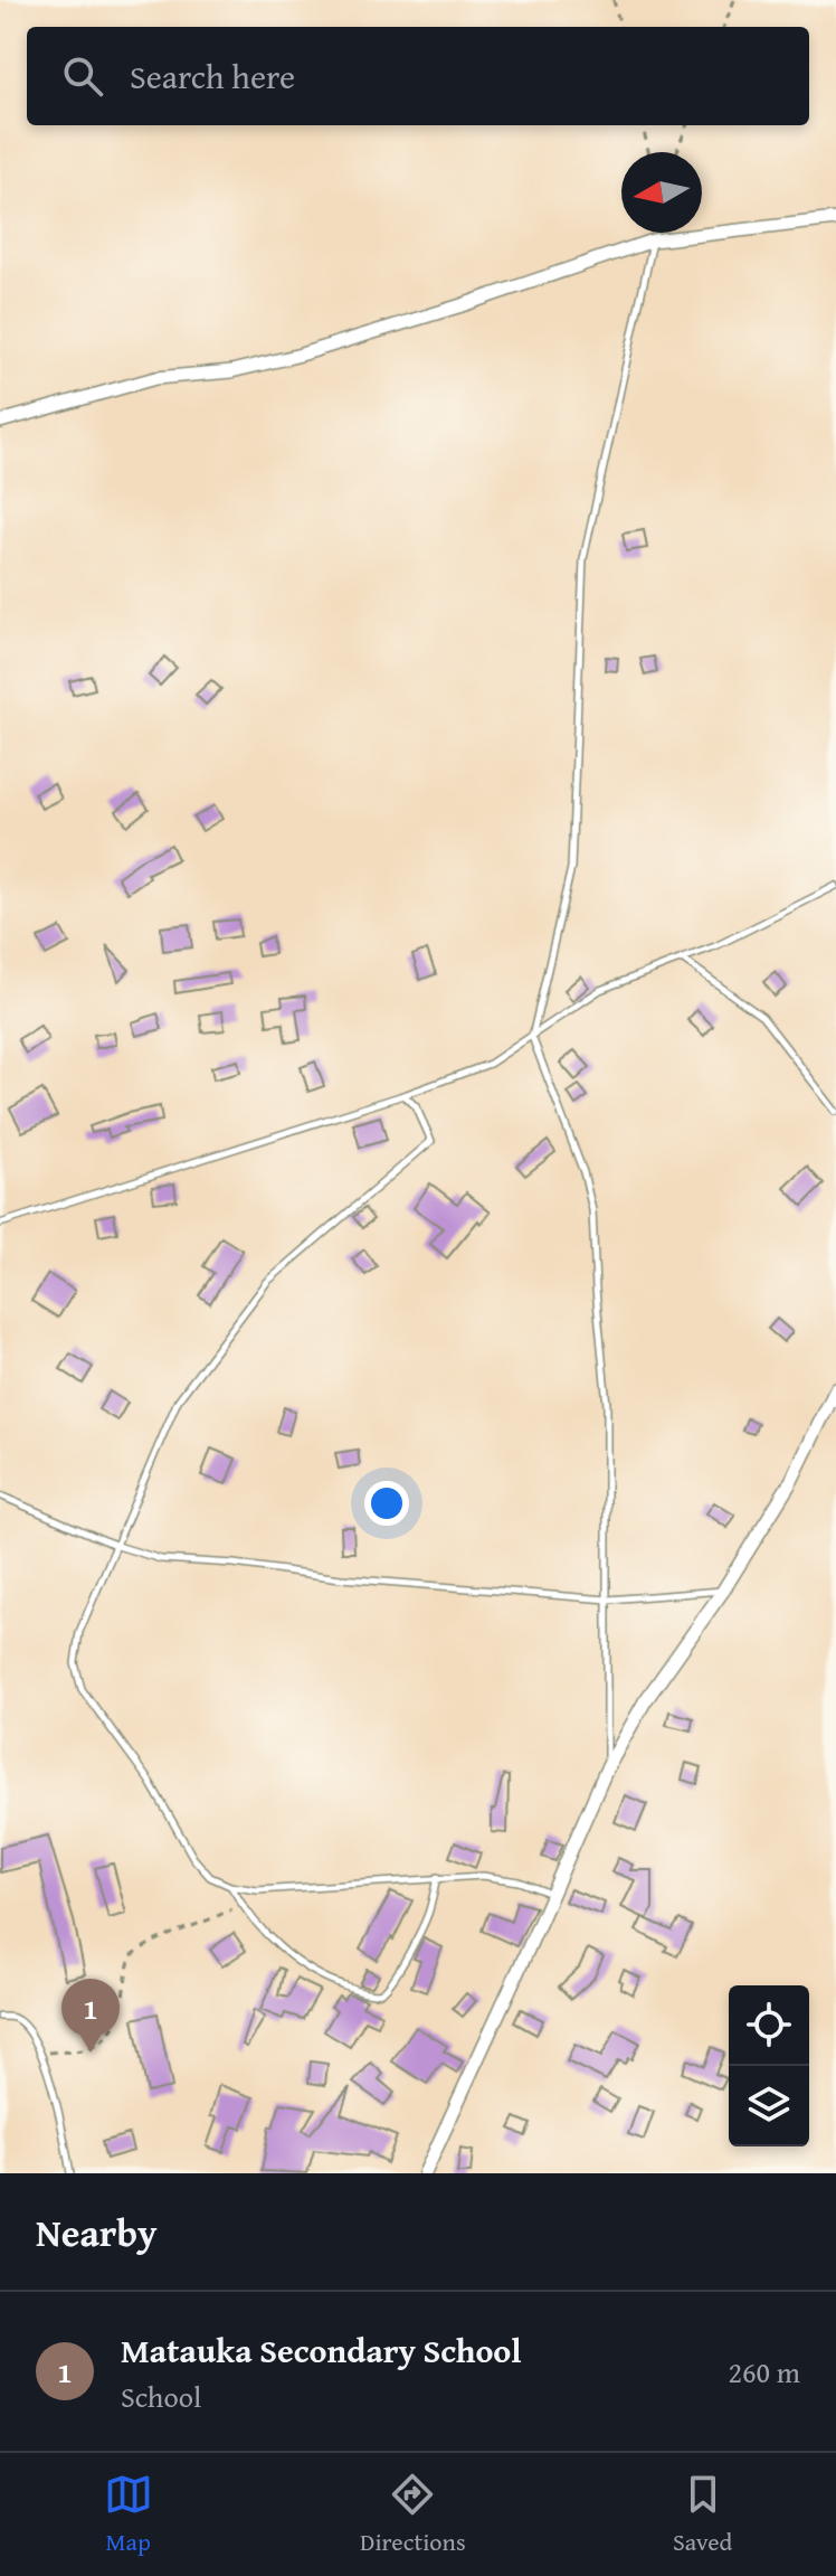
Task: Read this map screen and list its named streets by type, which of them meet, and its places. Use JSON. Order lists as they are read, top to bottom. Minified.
{"north":"left","page":{"search":"Search here","pins":"1","heading":"Nearby","list":[{"mark":"1","name":"Matauka Secondary School","note":"School","value":"260 m"}],"nav":["Map","Directions","Saved"]}}
